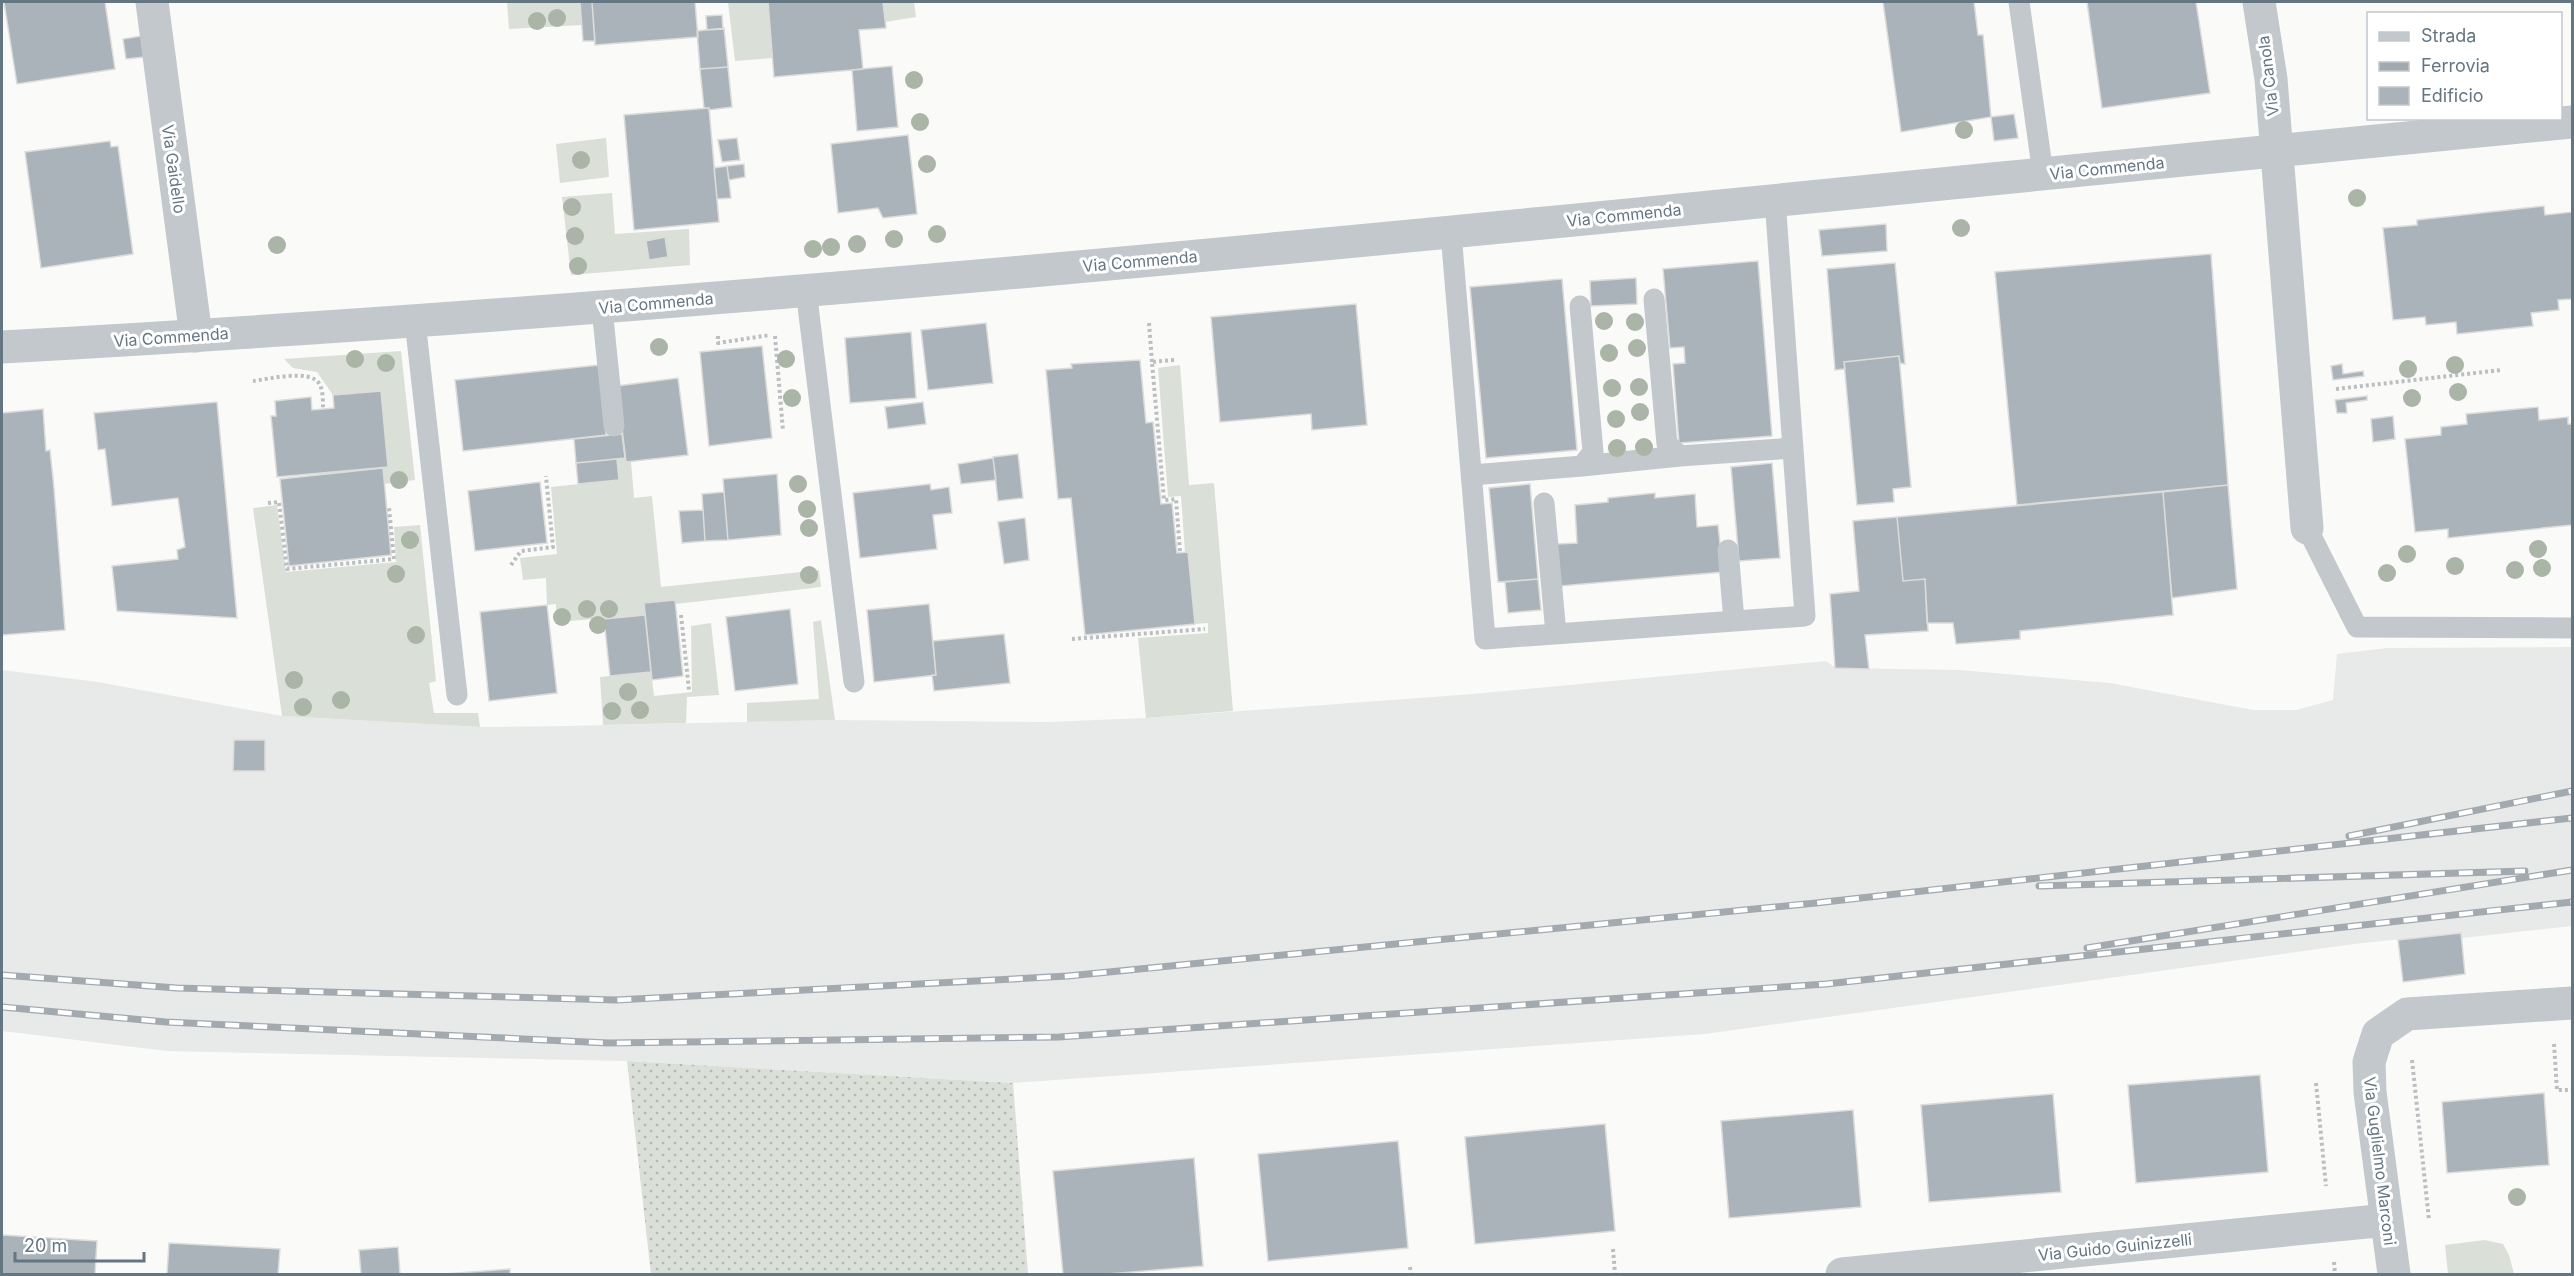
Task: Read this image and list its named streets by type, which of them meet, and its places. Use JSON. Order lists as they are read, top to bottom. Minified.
{"streets":{"street":["Via Canola","Via Commenda","Via Gaidello","Via Guglielmo Marconi","Via Guido Guinizzelli"]},"crossings":[["Via Canola","Via Commenda"],["Via Commenda","Via Gaidello"],["Via Guglielmo Marconi","Via Guido Guinizzelli"]],"legend":["Strada","Ferrovia","Edificio"],"scale_bar":"20 m"}
